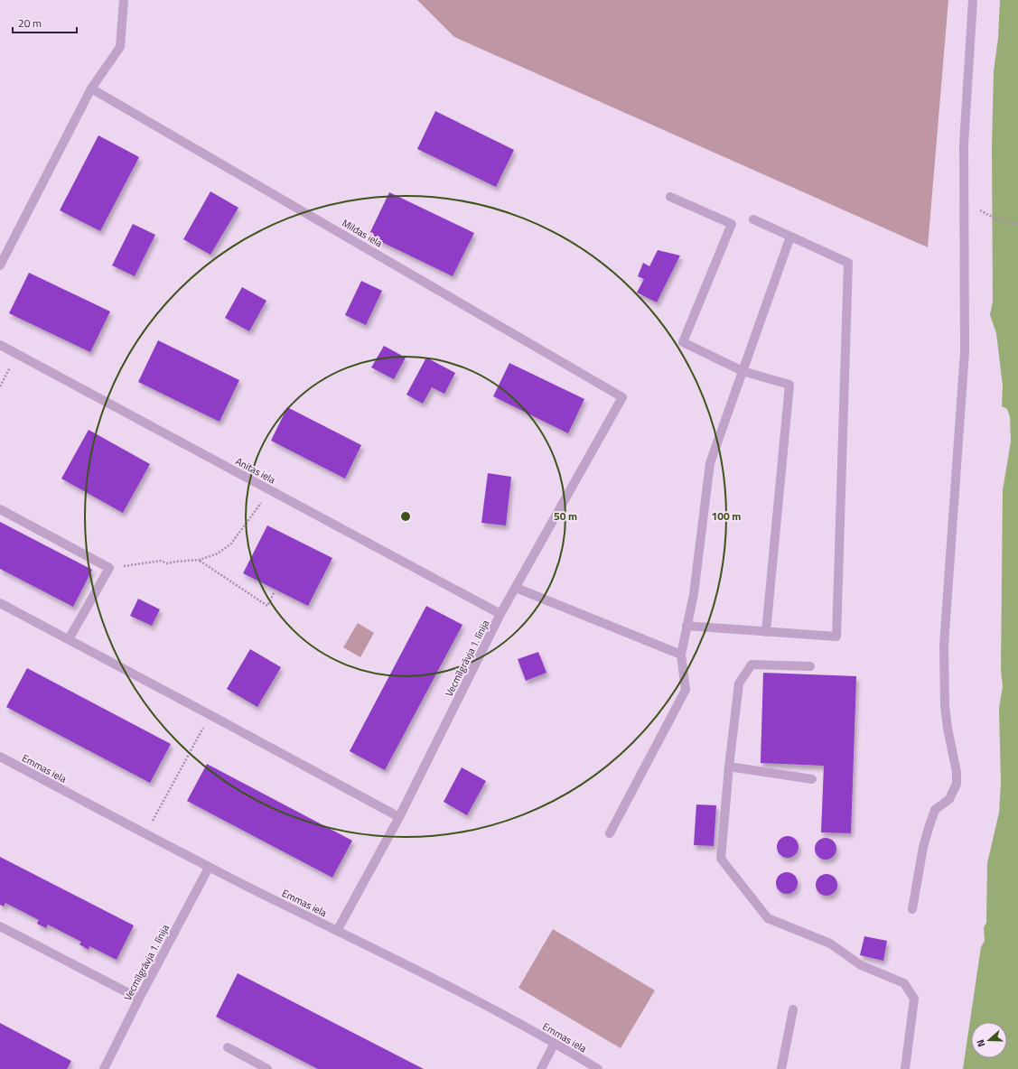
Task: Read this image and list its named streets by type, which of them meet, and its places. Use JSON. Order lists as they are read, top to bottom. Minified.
{"streets":{"street":["Mildas iela","Anitas iela","Vecmīlgrāvja 1. līnija","Emmas iela"]},"crossings":[["Mildas iela","Vecmīlgrāvja 1. līnija"],["Anitas iela","Vecmīlgrāvja 1. līnija"],["Vecmīlgrāvja 1. līnija","Emmas iela"]],"scale_bar":"20 m","north":"left","rings":["50 m","100 m"]}
